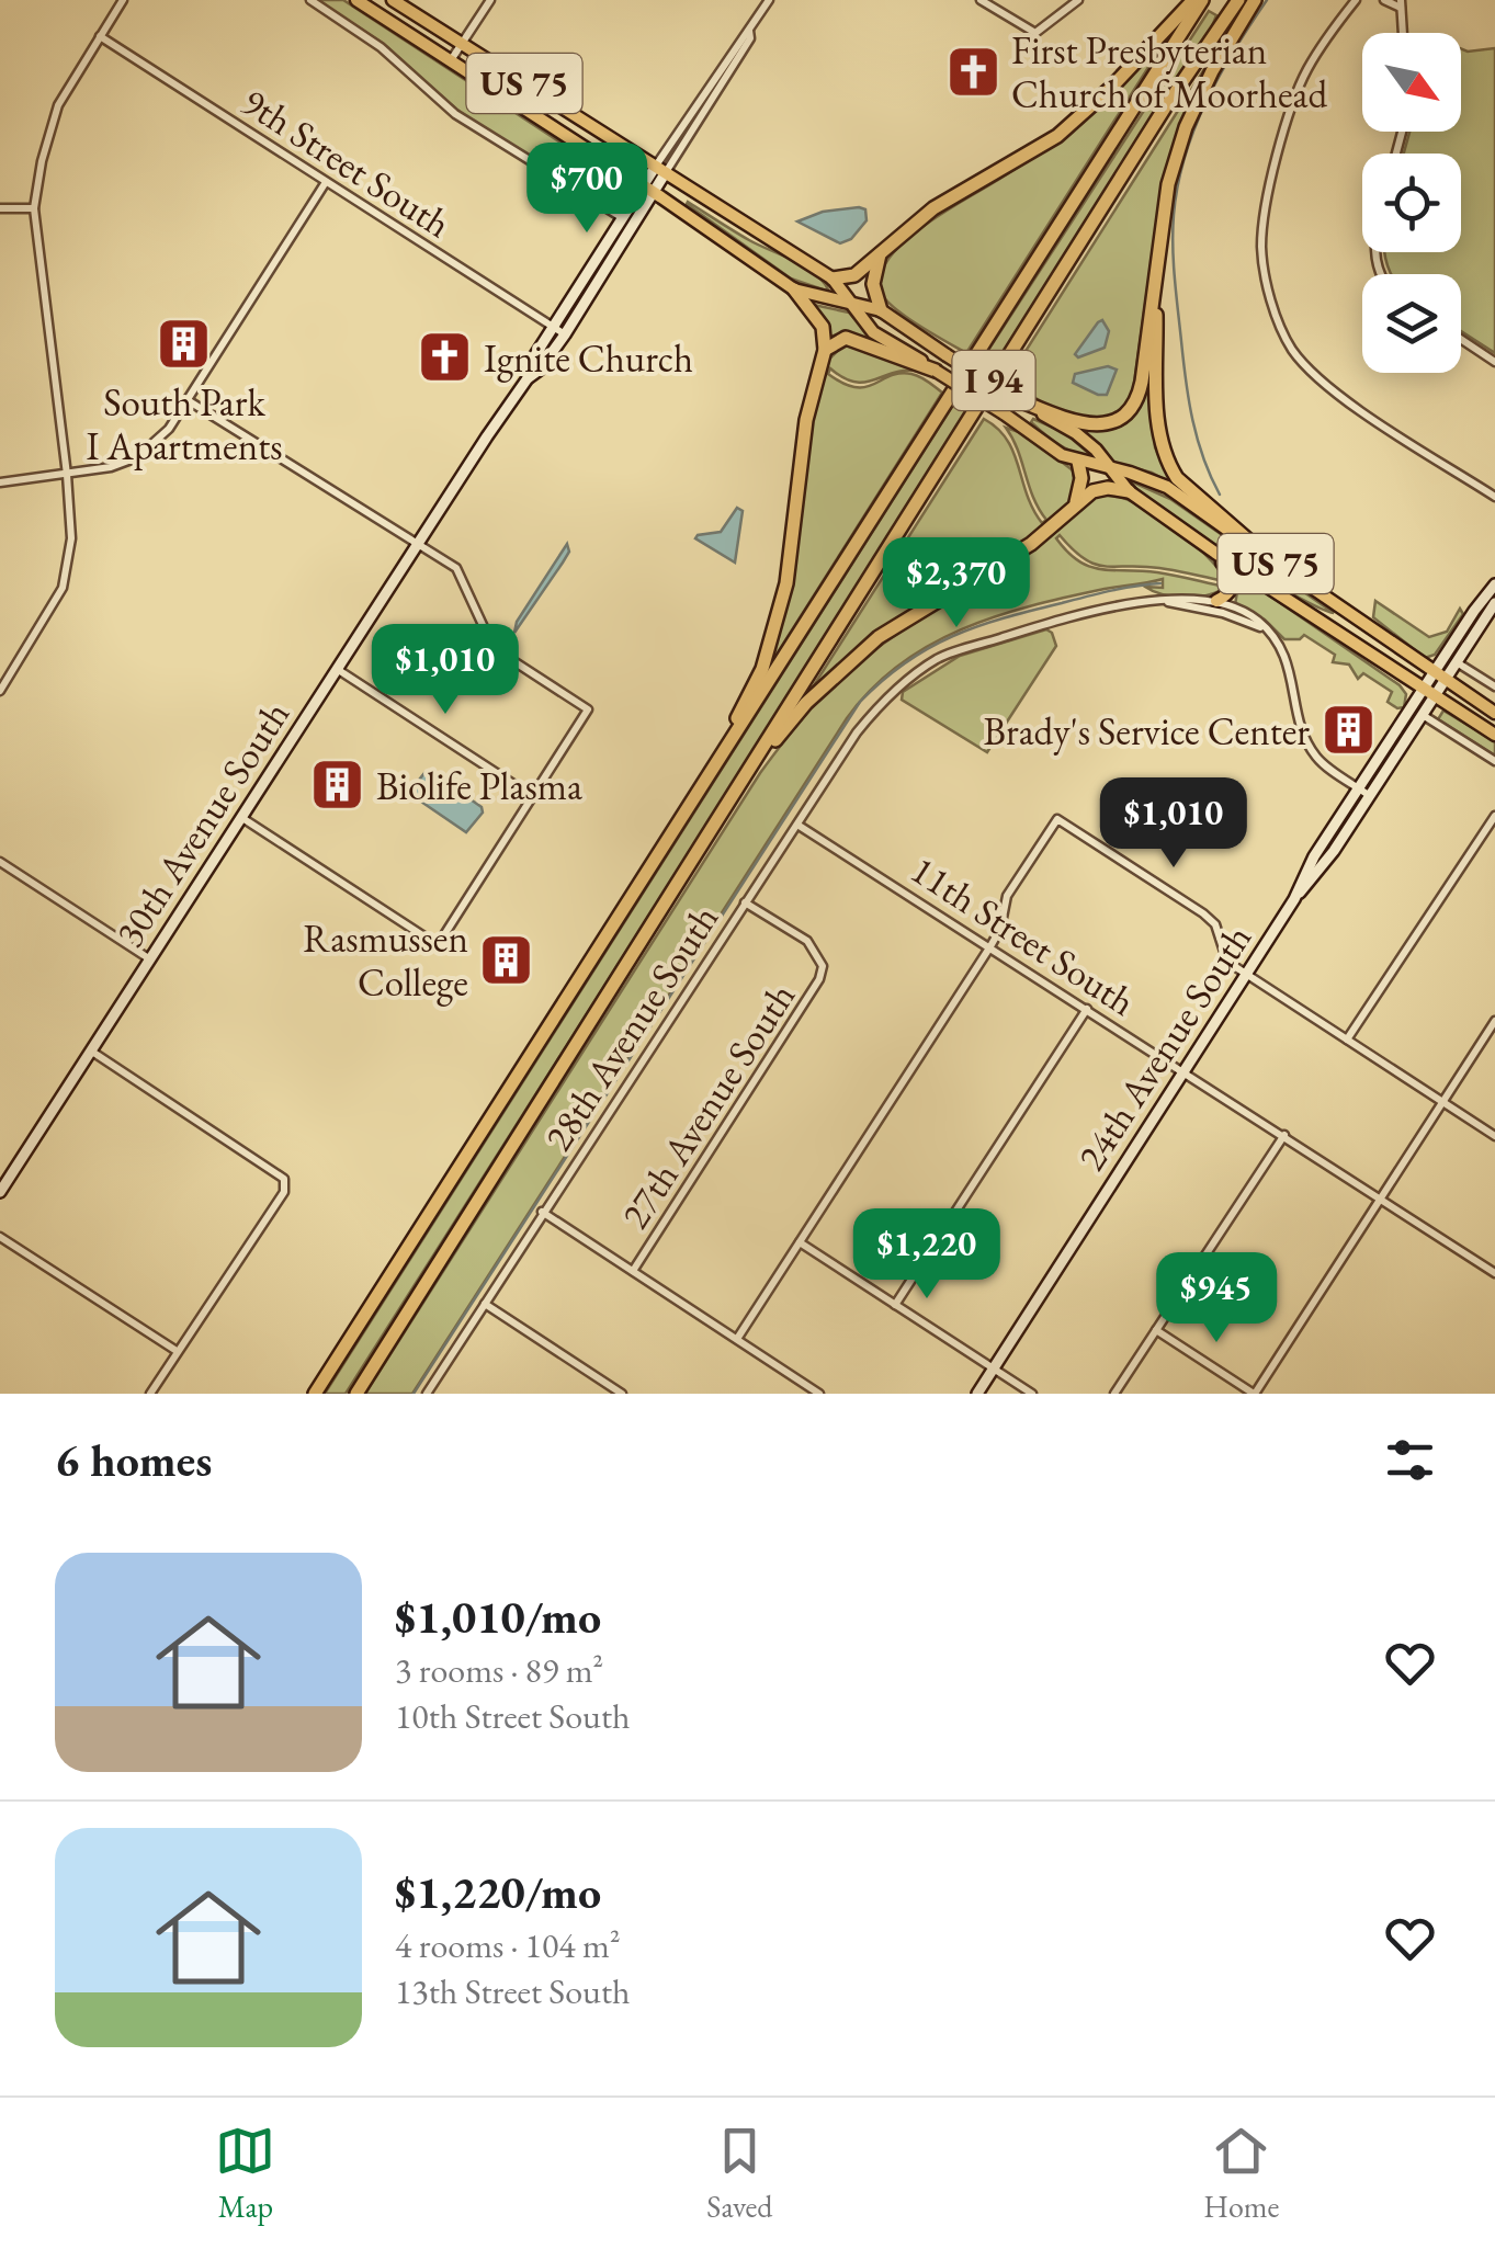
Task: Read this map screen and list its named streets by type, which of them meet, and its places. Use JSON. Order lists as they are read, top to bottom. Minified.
{"streets":{"highway":["I 94"],"main road":["US 75"],"street":["9th Street South","30th Avenue South","11th Street South","28th Avenue South","24th Avenue South","27th Avenue South"]},"crossings":[["US 75","30th Avenue South"],["US 75","24th Avenue South"],["9th Street South","30th Avenue South"],["11th Street South","28th Avenue South"],["11th Street South","24th Avenue South"],["28th Avenue South","27th Avenue South"]],"places":{"church":["First Presbyterian Church of Moorhead","Ignite Church"],"building":["South Park I Apartments","Brady's Service Center","Biolife Plasma","Rasmussen College"]},"north":"bottom right","page":{"price":["$700","$2,370","$1,010","$1,010","$1,220","$945"],"heading":"6 homes","list":[{"name":"$1,010/mo","note":"3 rooms · 89 m² · 10th Street South"},{"name":"$1,220/mo","note":"4 rooms · 104 m² · 13th Street South"}],"tabs":["Map","Saved","Home"]}}
